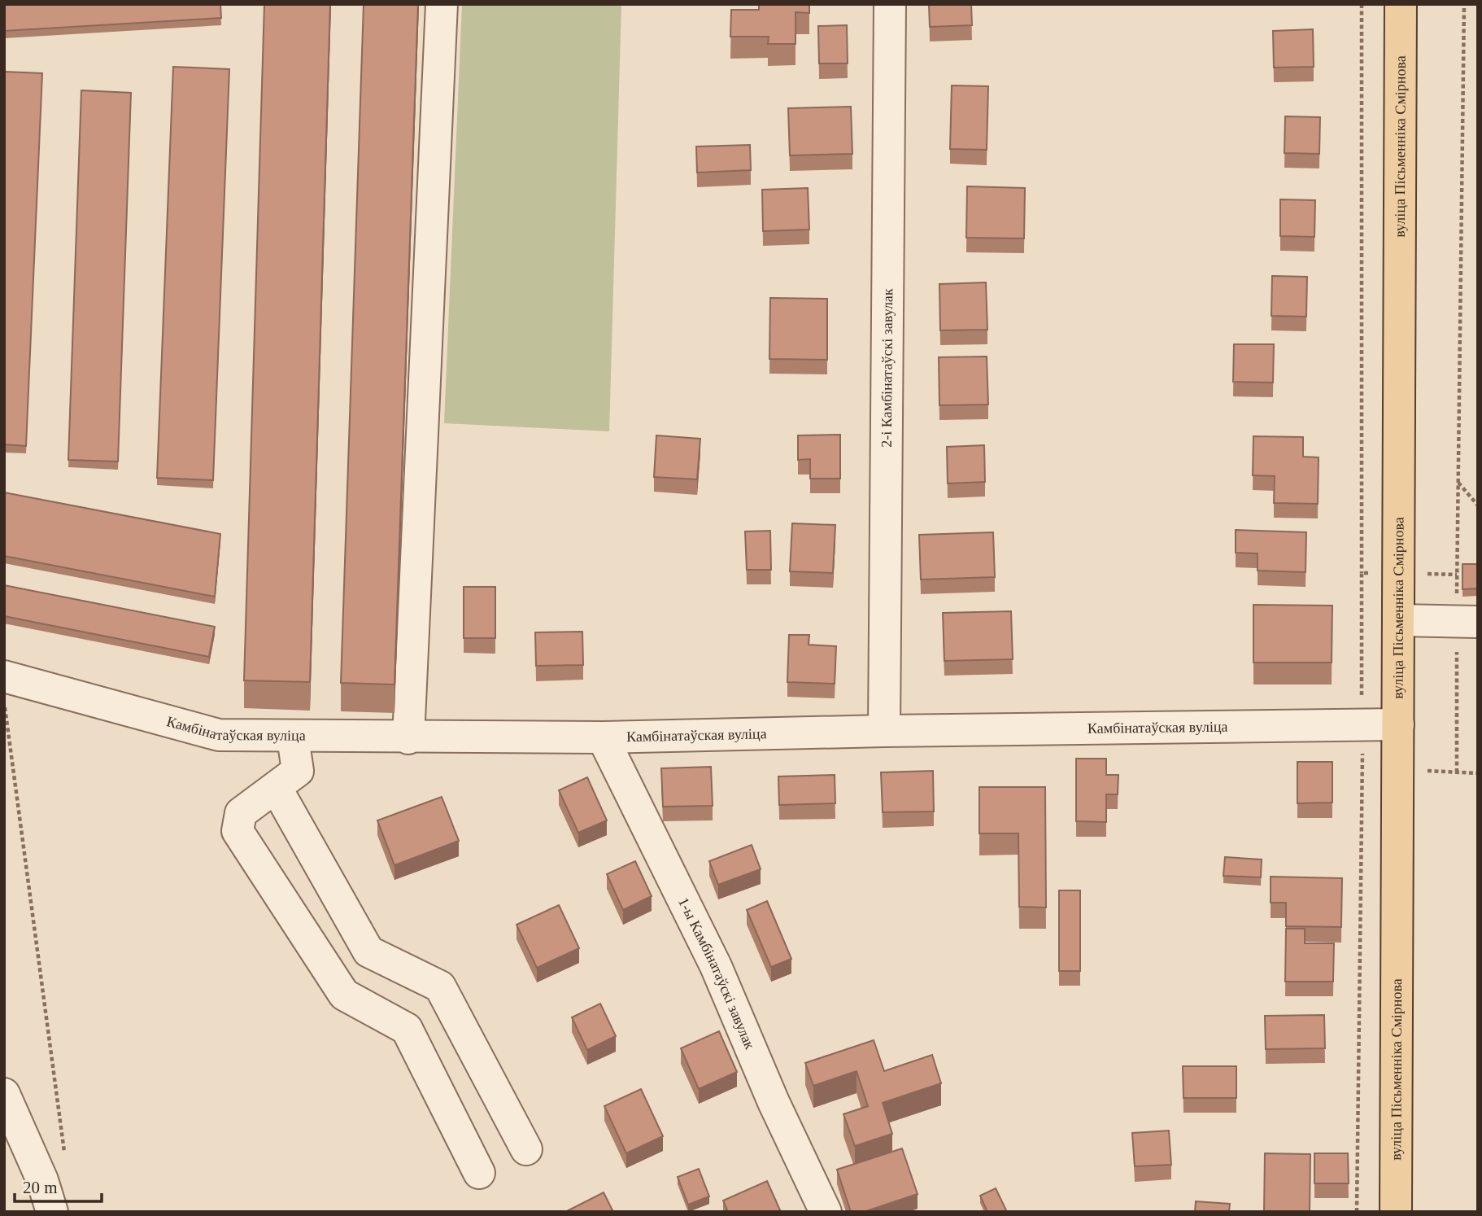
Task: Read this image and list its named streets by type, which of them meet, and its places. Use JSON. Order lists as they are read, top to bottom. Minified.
{"streets":{"main road":["вуліца Пісьменніка Смірнова"],"street":["2-і Камбінатаўскі завулак","Камбінатаўская вуліца","1-ы Камбінатаўскі завулак"]},"crossings":[["вуліца Пісьменніка Смірнова","Камбінатаўская вуліца"],["2-і Камбінатаўскі завулак","Камбінатаўская вуліца"],["Камбінатаўская вуліца","1-ы Камбінатаўскі завулак"]],"scale_bar":"20 m"}
